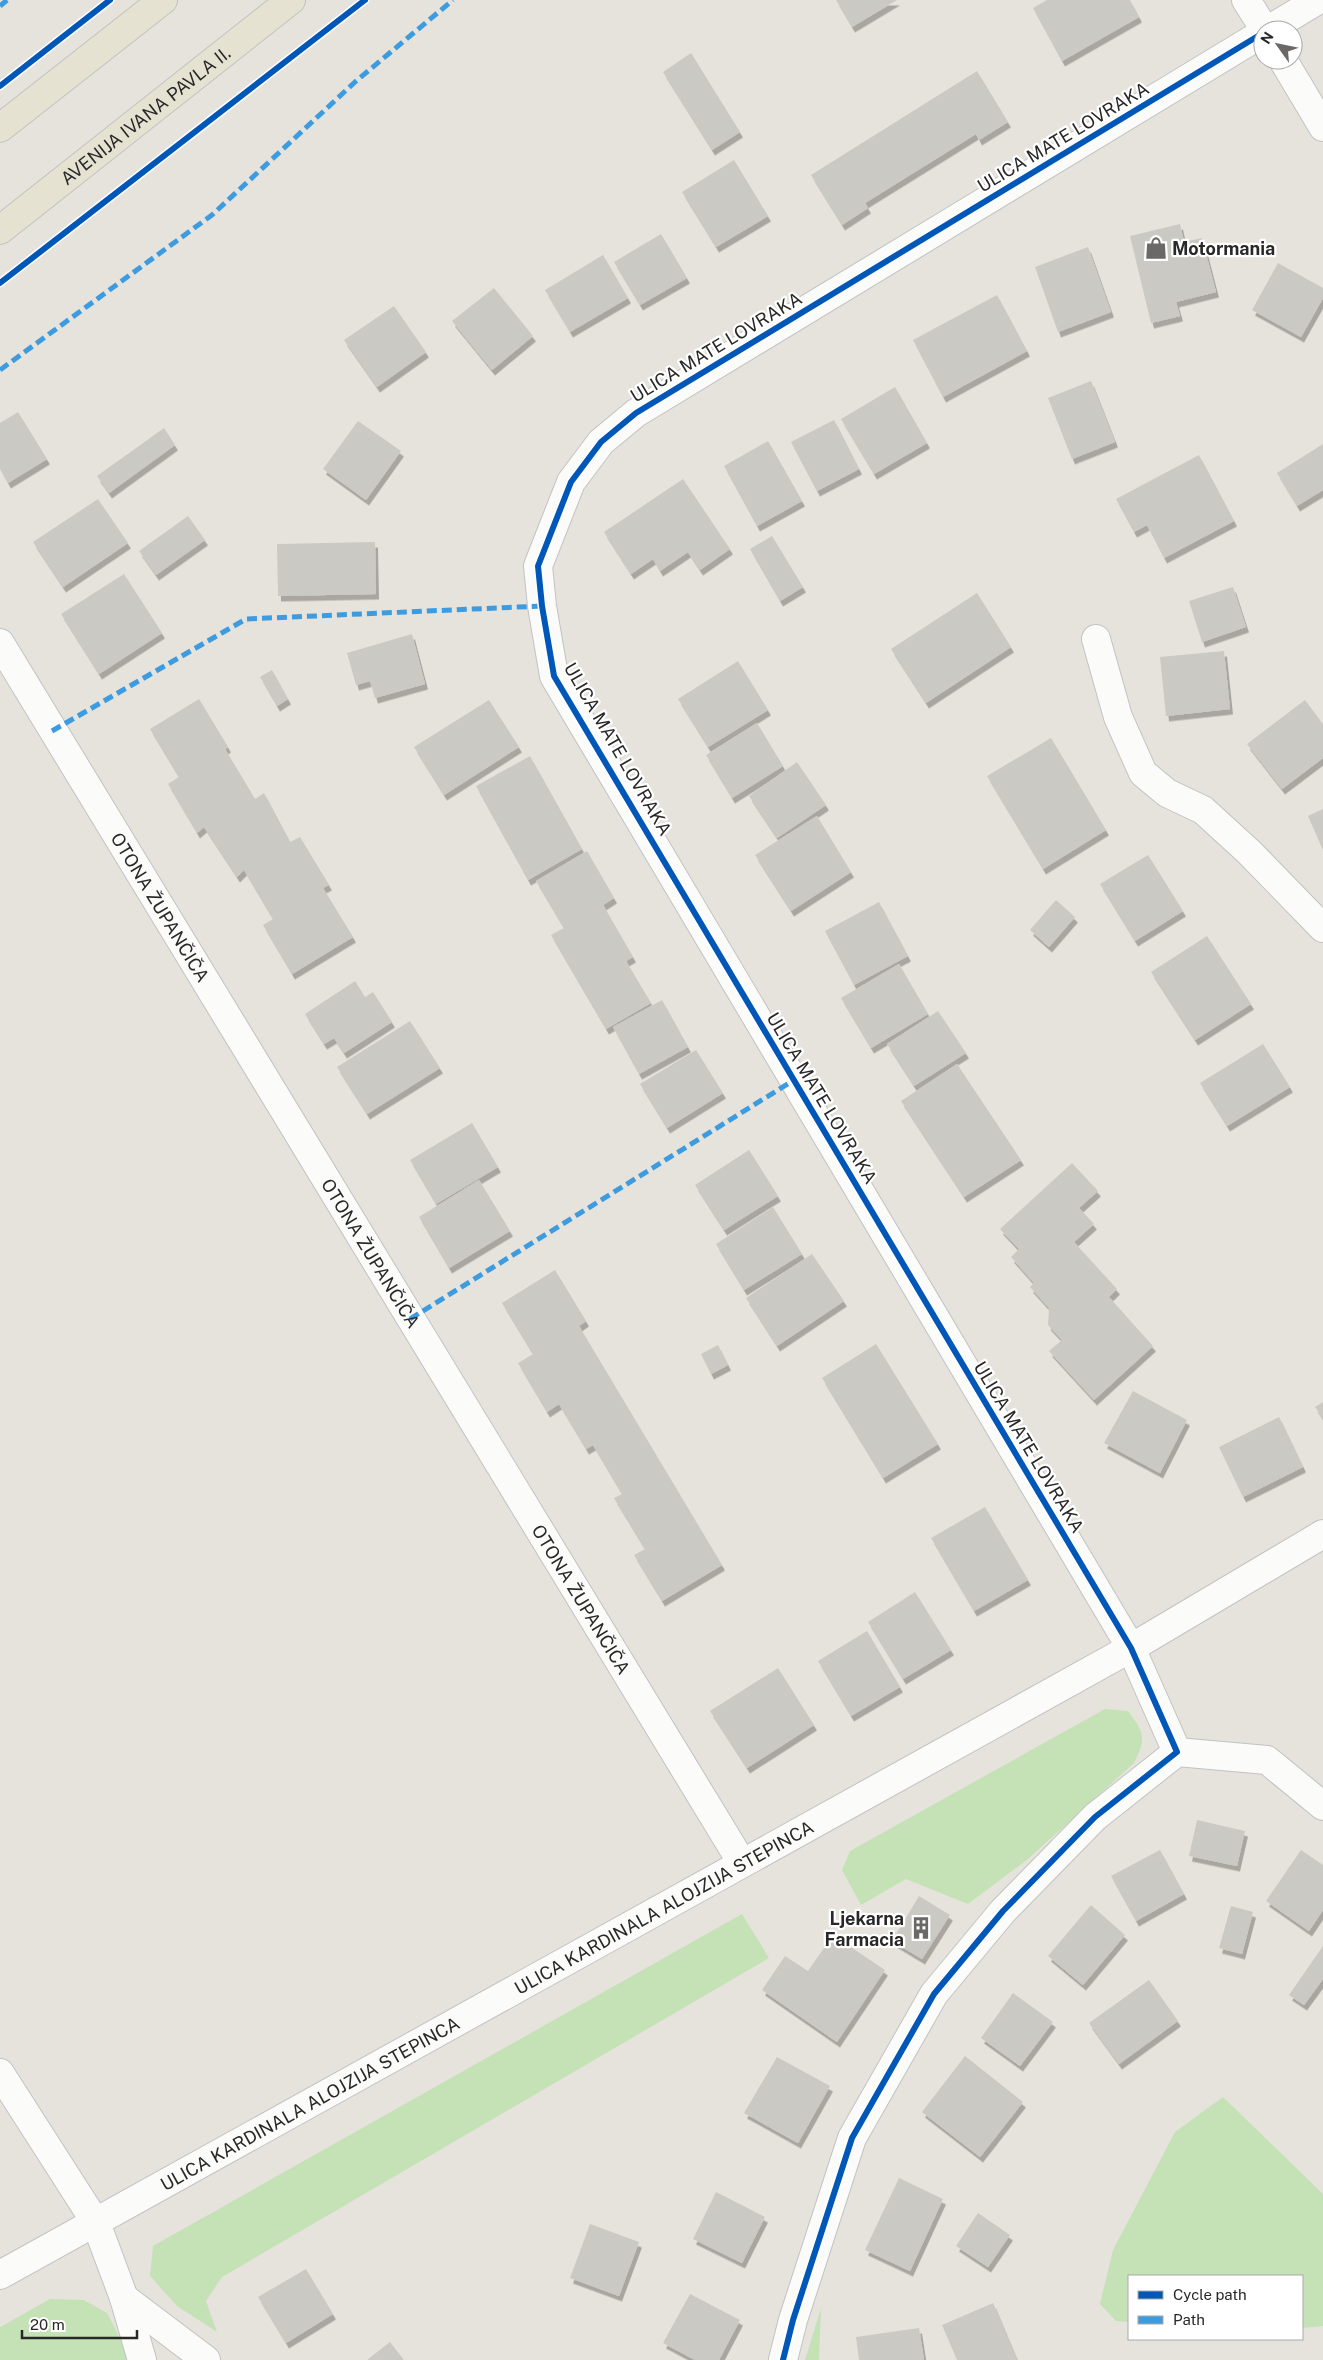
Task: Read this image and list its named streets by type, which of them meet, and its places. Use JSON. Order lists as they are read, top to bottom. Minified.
{"streets":{"main road":["AVENIJA IVANA PAVLA II."],"street":["ULICA MATE LOVRAKA","OTONA ŽUPANČIČA","ULICA KARDINALA ALOJZIJA STEPINCA"]},"crossings":[["ULICA MATE LOVRAKA","ULICA KARDINALA ALOJZIJA STEPINCA"],["OTONA ŽUPANČIČA","ULICA KARDINALA ALOJZIJA STEPINCA"]],"places":{"shop":["Motormania"],"building":["Ljekarna Farmacia"]},"legend":["Cycle path","Path"],"scale_bar":"20 m","north":"top left"}
